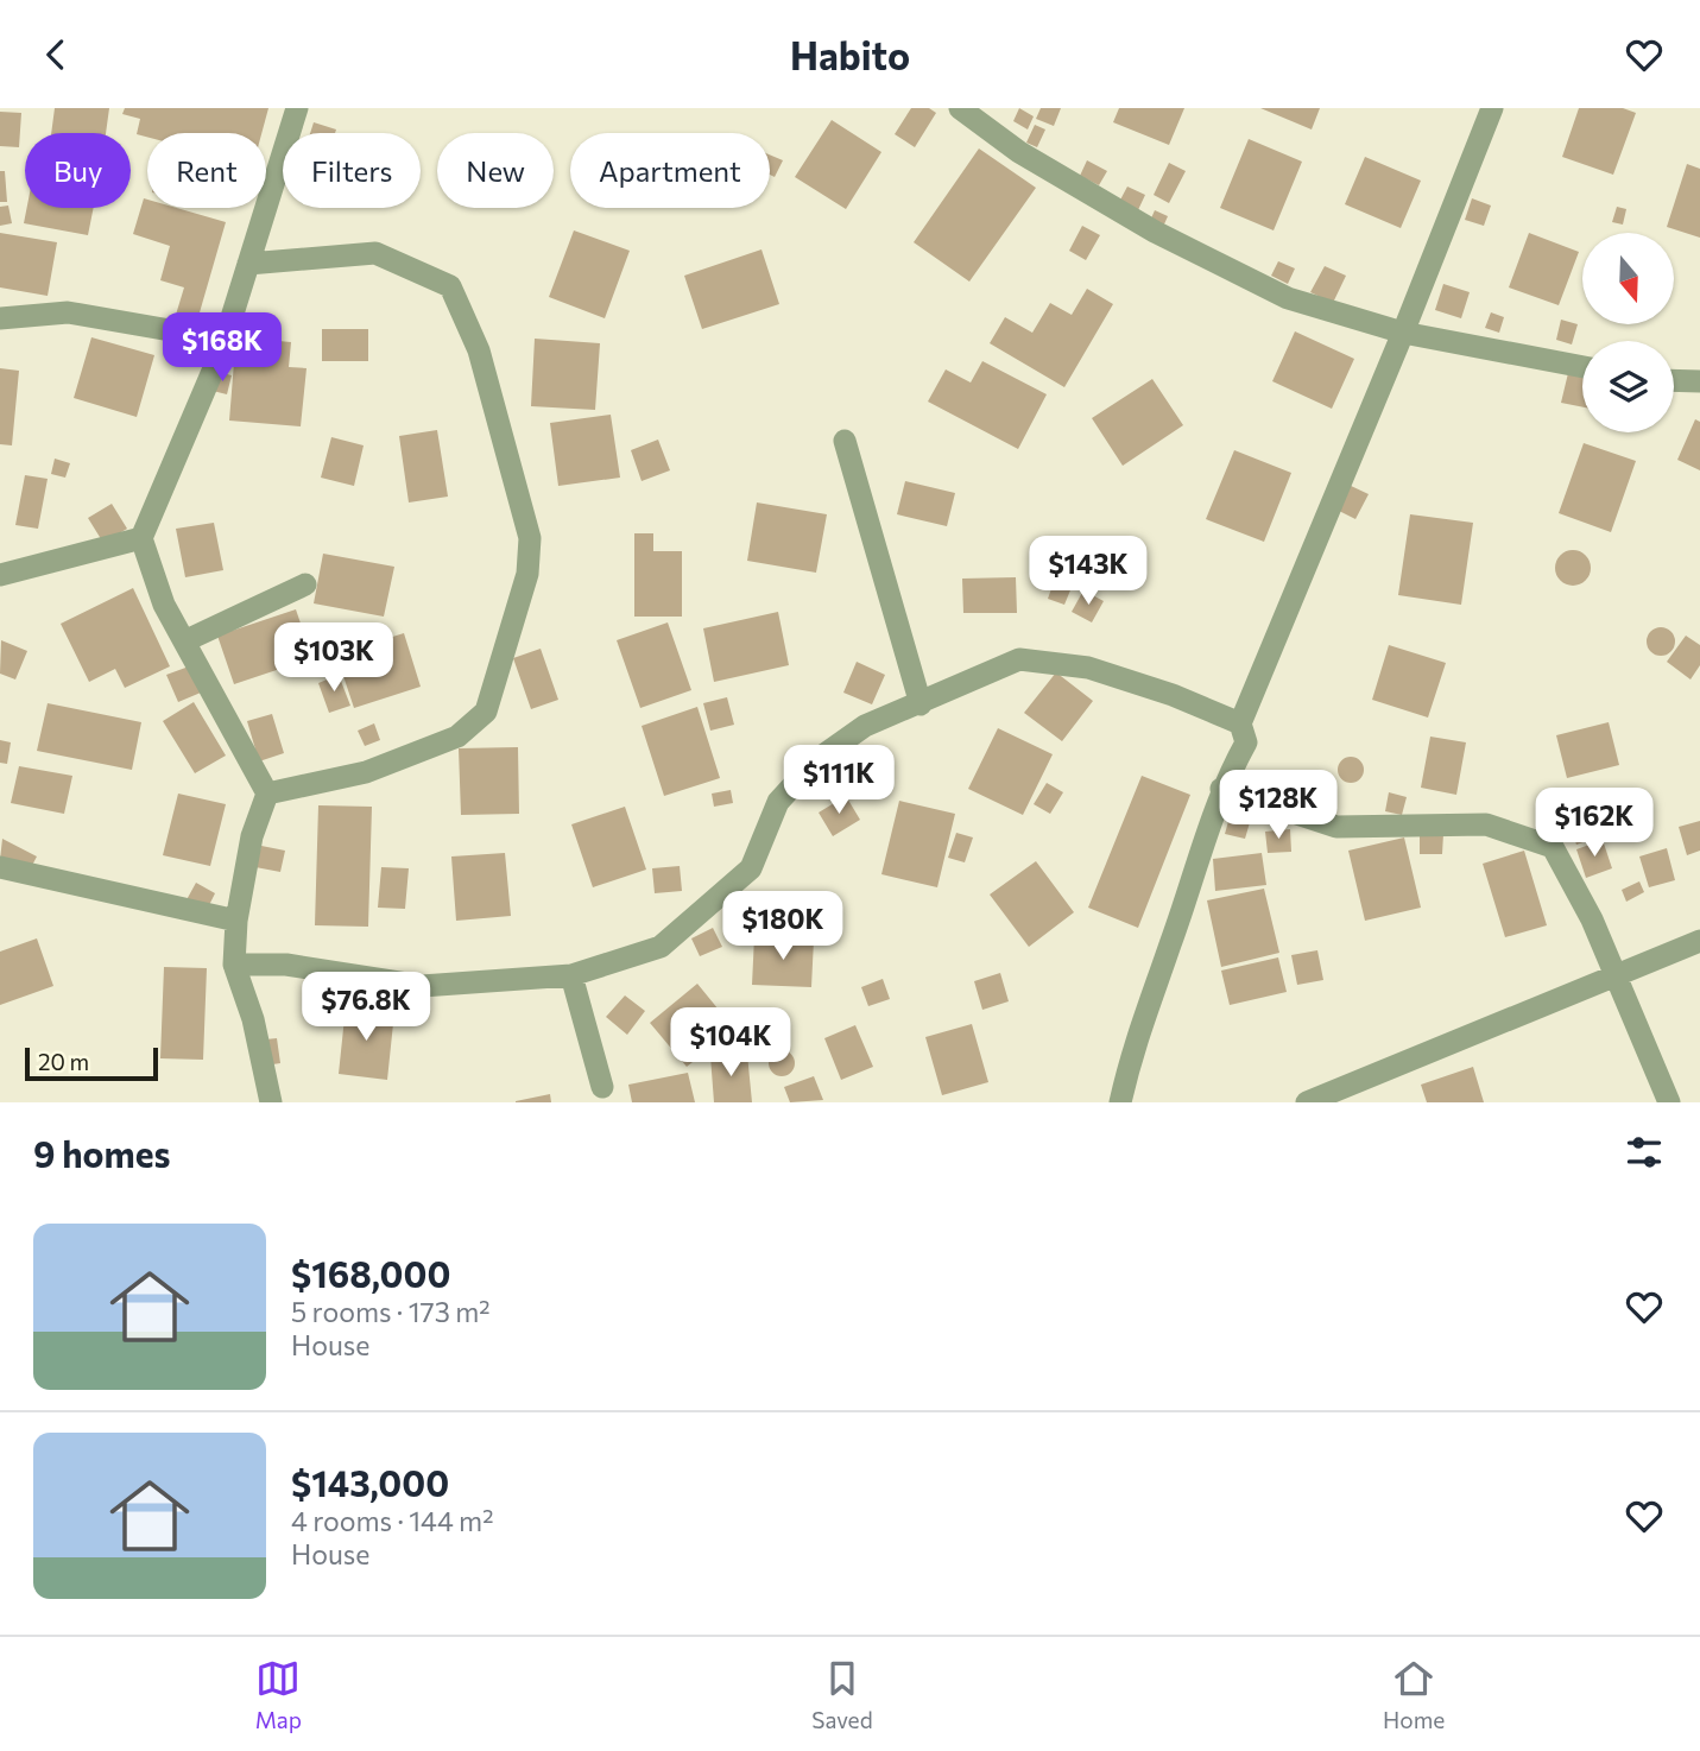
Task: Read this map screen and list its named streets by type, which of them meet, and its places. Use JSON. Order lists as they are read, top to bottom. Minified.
{"scale_bar":"20 m","north":"bottom","page":{"header":"Habito","chip":["Buy","Rent","Filters","New","Apartment"],"price":["$168K","$143K","$103K","$111K","$128K","$162K","$180K","$76.8K","$104K"],"scale":"20 m","heading":"9 homes","list":[{"name":"$168,000","note":"5 rooms · 173 m² · House"},{"name":"$143,000","note":"4 rooms · 144 m² · House"}],"tabs":["Map","Saved","Home"]}}
